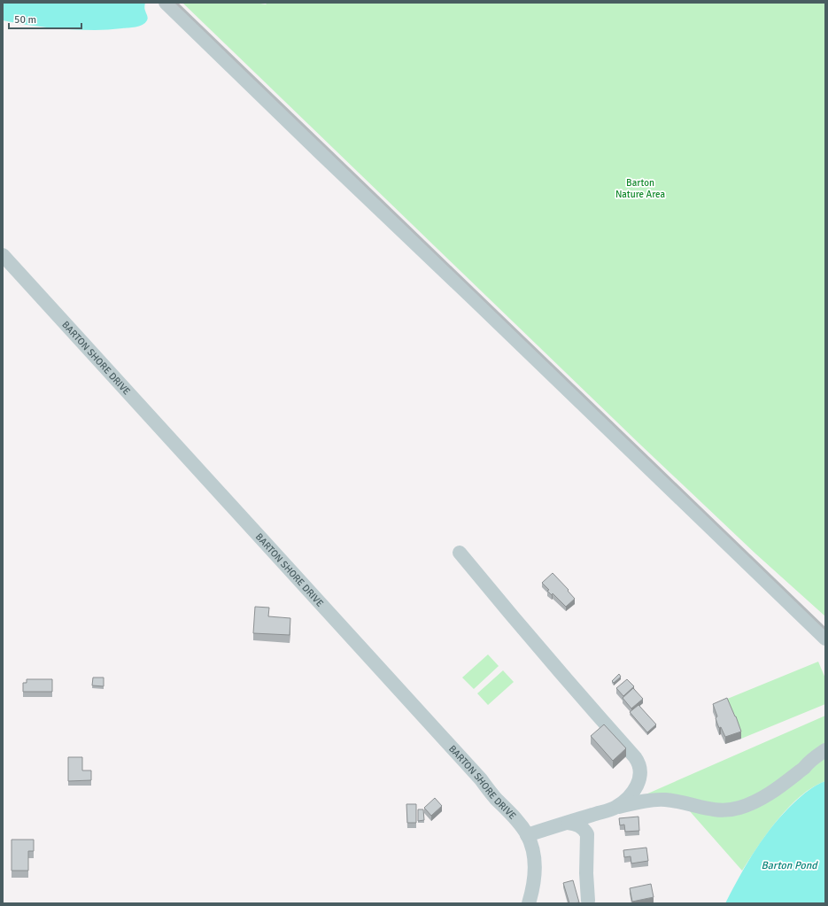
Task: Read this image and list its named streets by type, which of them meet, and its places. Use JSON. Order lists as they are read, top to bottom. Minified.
{"streets":{"street":["BARTON SHORE DRIVE"]},"water":["Barton Pond"],"parks":["Barton Nature Area"],"scale_bar":"50 m"}
